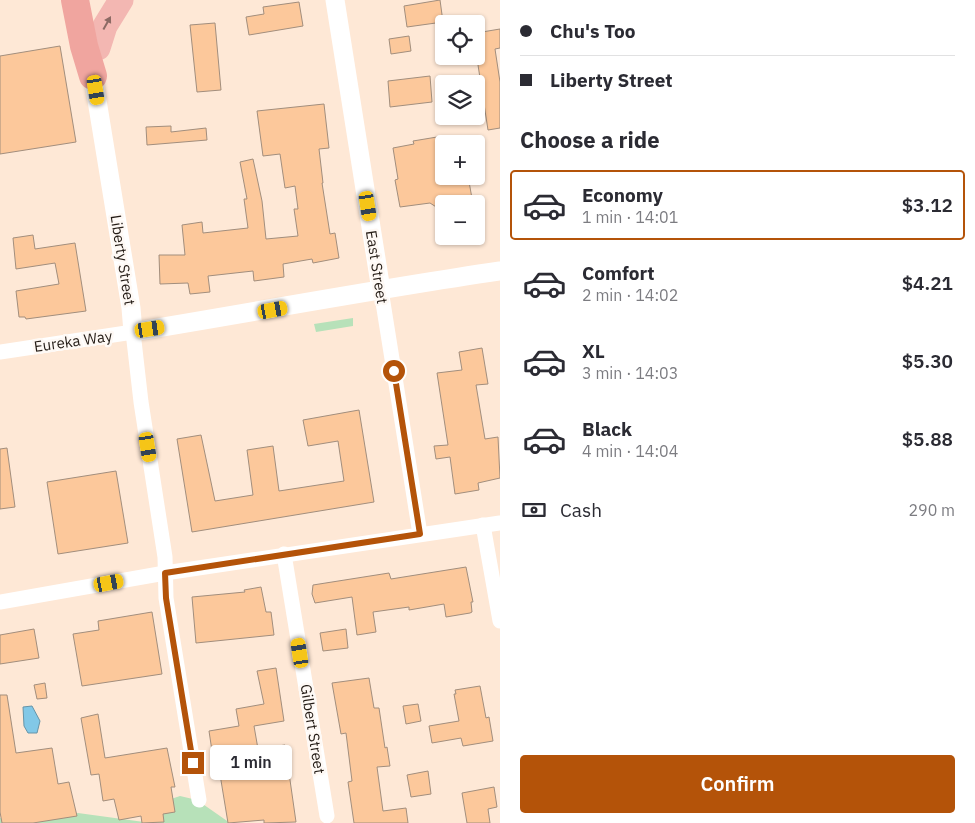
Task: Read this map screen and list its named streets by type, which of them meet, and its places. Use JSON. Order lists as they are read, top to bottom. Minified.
{"streets":{"street":["Liberty Street","East Street","Eureka Way","Gilbert Street"]},"crossings":[["Liberty Street","Eureka Way"],["East Street","Eureka Way"]],"page":{"banner":["Chu's Too","Liberty Street"],"map_buttons":["+","−"],"heading":"Choose a ride","list":[{"name":"Economy","note":"1 min · 14:01","value":"$3.12"},{"name":"Comfort","note":"2 min · 14:02","value":"$4.21"},{"name":"XL","note":"3 min · 14:03","value":"$5.30"},{"name":"Black","note":"4 min · 14:04","value":"$5.88"}],"pay":["Cash","290 m"],"bubble":"1 min","buttons":"Confirm"}}
